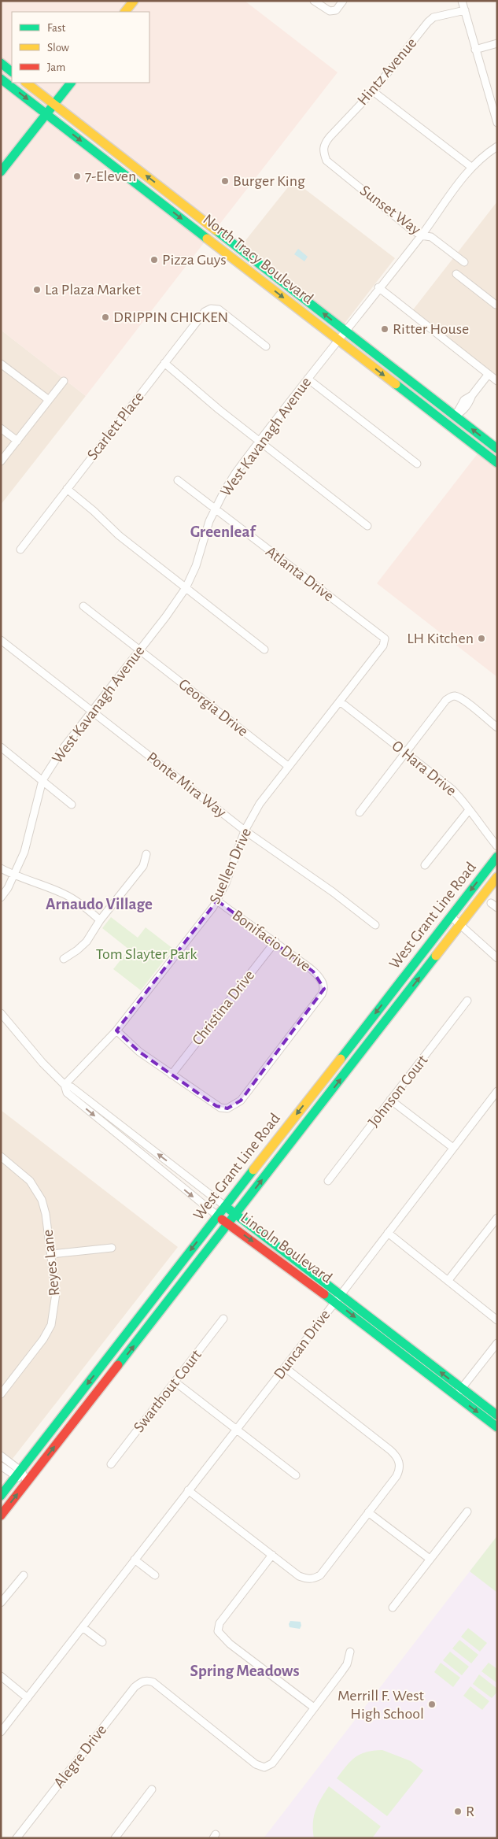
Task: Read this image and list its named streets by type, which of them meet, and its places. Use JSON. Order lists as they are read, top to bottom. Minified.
{"streets":{"main road":["North Tracy Boulevard","West Grant Line Road","Lincoln Boulevard"],"street":["Hintz Avenue","Sunset Way","Scarlett Place","West Kavanagh Avenue","Atlanta Drive","Georgia Drive","O Hara Drive","Ponte Mira Way","Suellen Drive","Bonifacio Drive","Christina Drive","Johnson Court","Reyes Lane","Duncan Drive","Swarthout Court","Alegre Drive"]},"crossings":[["Hintz Avenue","Sunset Way"],["Sunset Way","West Kavanagh Avenue"],["North Tracy Boulevard","West Kavanagh Avenue"],["West Kavanagh Avenue","Atlanta Drive"],["West Kavanagh Avenue","Georgia Drive"],["West Kavanagh Avenue","Ponte Mira Way"],["Atlanta Drive","Suellen Drive"],["Georgia Drive","Suellen Drive"],["O Hara Drive","Suellen Drive"],["Ponte Mira Way","Suellen Drive"],["Suellen Drive","Bonifacio Drive"],["Suellen Drive","Lincoln Boulevard"],["West Grant Line Road","Lincoln Boulevard"],["Bonifacio Drive","Christina Drive"],["Lincoln Boulevard","Duncan Drive"]],"districts":["Greenleaf","Arnaudo Village","Spring Meadows"],"parks":["Tom Slayter Park"],"places":["7-Eleven","Burger King","Pizza Guys","La Plaza Market","DRIPPIN CHICKEN","Ritter House","LH Kitchen","Merrill F. West High School","R"],"legend":["Fast","Slow","Jam"]}
